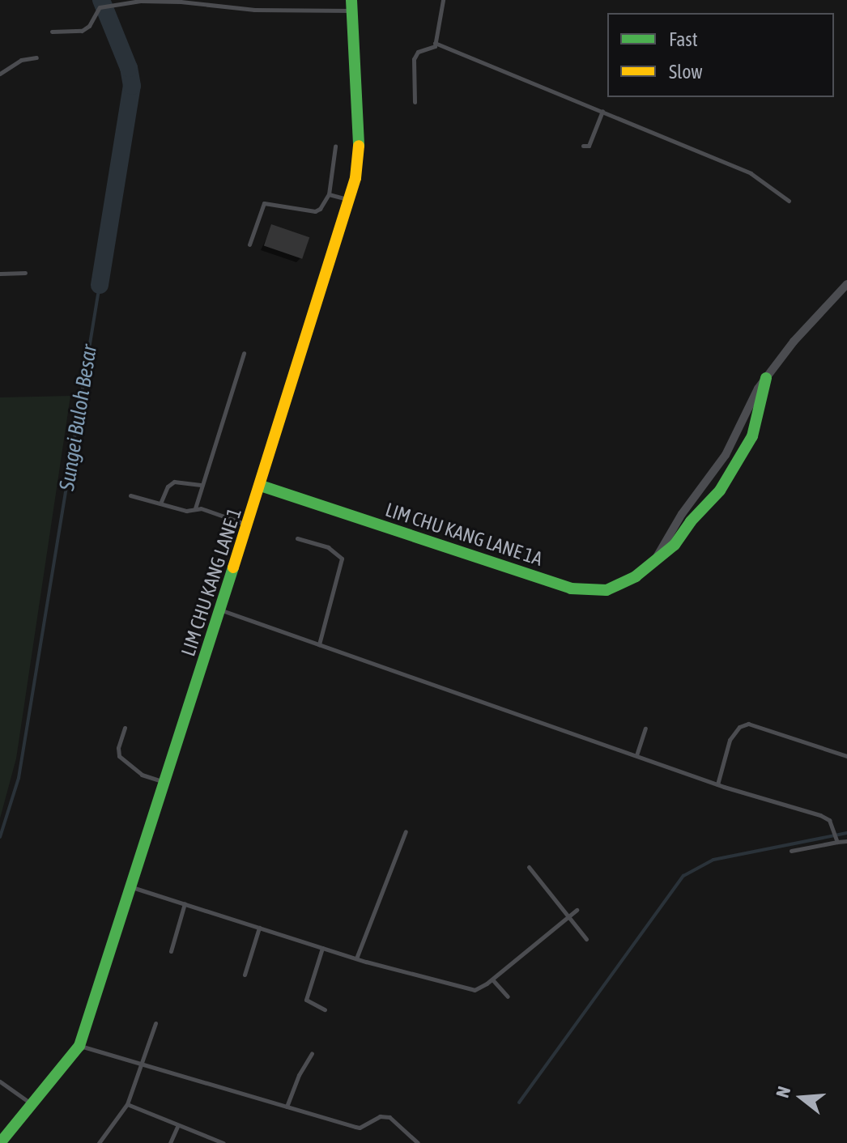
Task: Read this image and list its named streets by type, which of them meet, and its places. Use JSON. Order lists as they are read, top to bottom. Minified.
{"streets":{"street":["LIM CHU KANG LANE 1A","LIM CHU KANG LANE 1"]},"crossings":[["LIM CHU KANG LANE 1A","LIM CHU KANG LANE 1"]],"water":["Sungei Buloh Besar"],"legend":["Fast","Slow"],"north":"left"}
